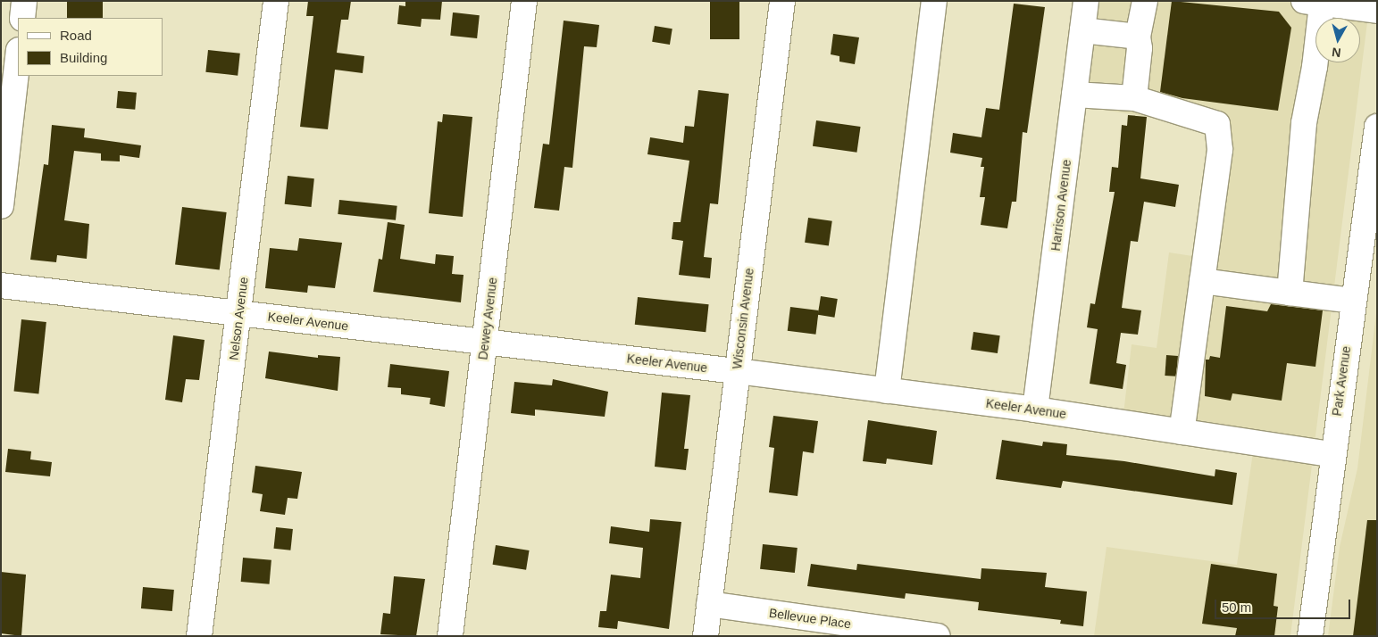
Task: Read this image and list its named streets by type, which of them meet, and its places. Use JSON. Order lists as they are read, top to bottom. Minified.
{"streets":{"street":["Harrison Avenue","Nelson Avenue","Dewey Avenue","Wisconsin Avenue","Keeler Avenue","Park Avenue","Bellevue Place"]},"crossings":[["Harrison Avenue","Keeler Avenue"],["Nelson Avenue","Keeler Avenue"],["Dewey Avenue","Keeler Avenue"],["Wisconsin Avenue","Keeler Avenue"],["Wisconsin Avenue","Bellevue Place"],["Keeler Avenue","Park Avenue"]],"legend":["Road","Building"],"scale_bar":"50 m","north":"bottom"}
